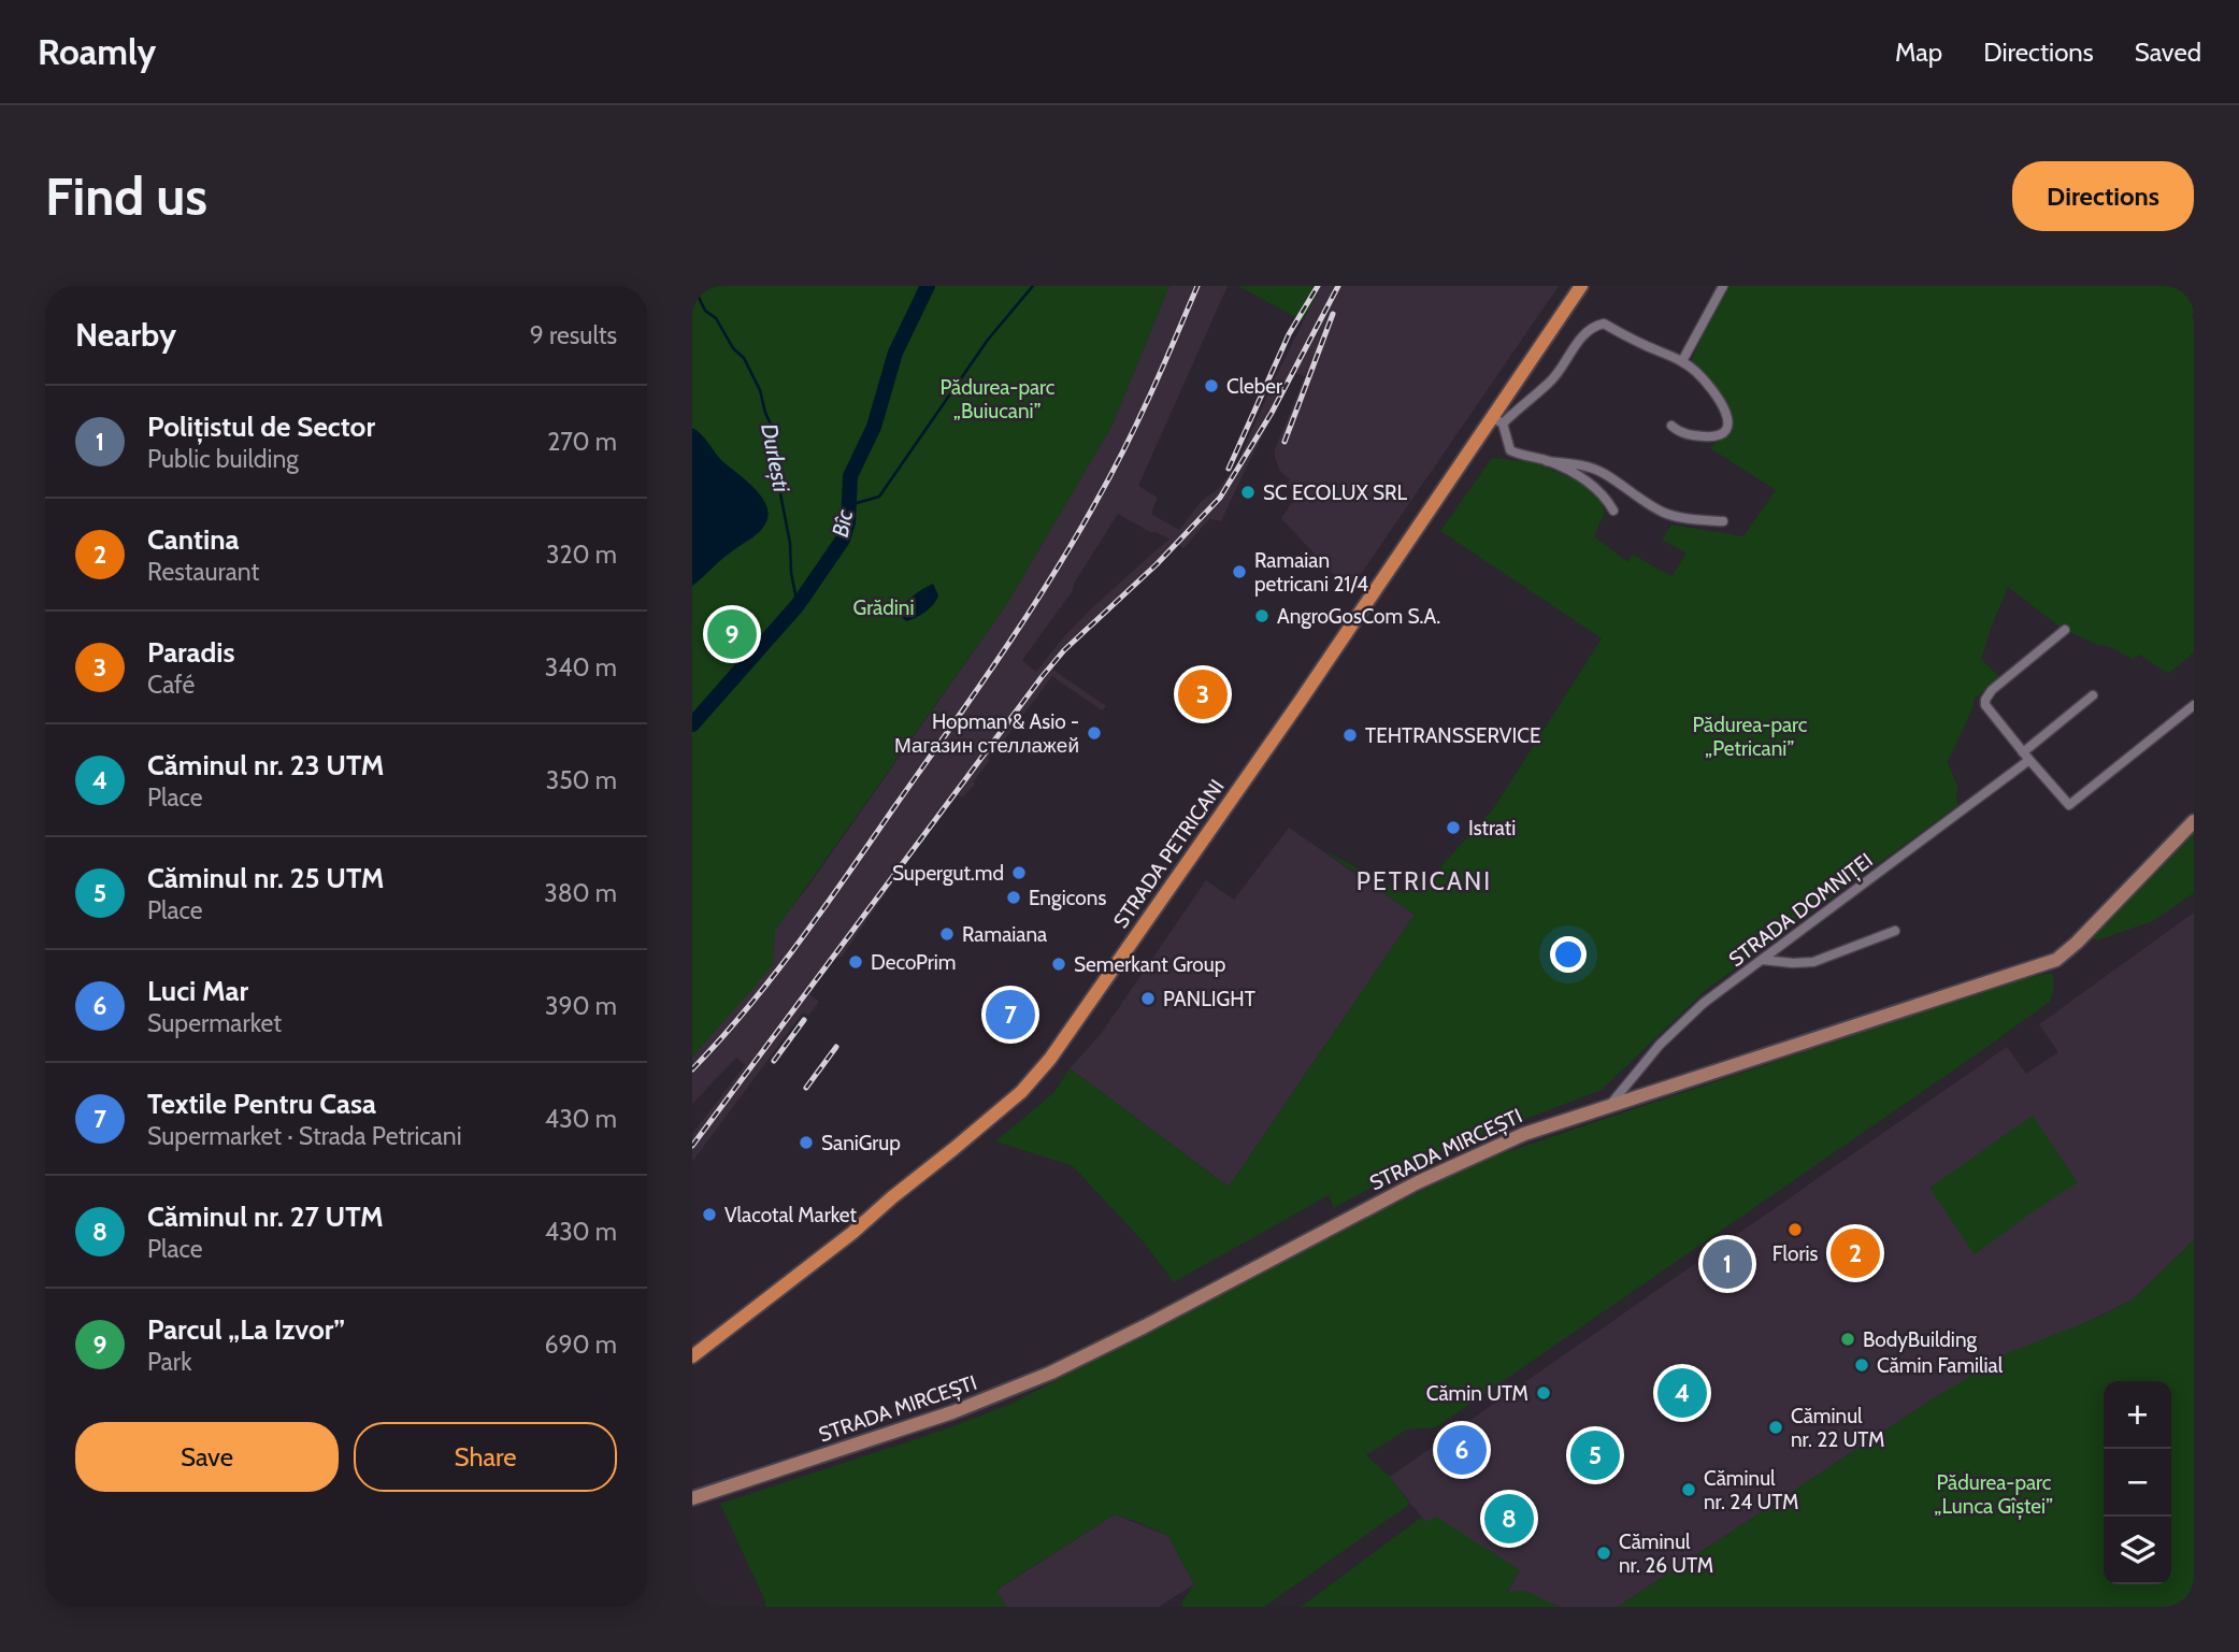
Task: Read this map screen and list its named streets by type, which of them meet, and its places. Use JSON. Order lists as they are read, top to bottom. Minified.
{"streets":{"main road":["STRADA PETRICANI","STRADA MIRCEȘTI"],"street":["STRADA DOMNIȚEI"]},"crossings":[["STRADA DOMNIȚEI","STRADA MIRCEȘTI"]],"districts":["PETRICANI"],"water":["Durlești","Bîc"],"parks":["Pădurea-parc „Buiucani”","Grădini","Pădurea-parc „Petricani”","Pădurea-parc „Lunca Gîștei”"],"places":["Cleber","SC ECOLUX SRL","Ramaian petricani 21/4","AngroGosCom S.A.","Hopman & Asio - Магазин стеллажей","TEHTRANSSERVICE","Istrati","Supergut.md","Engicons","Ramaiana","DecoPrim","Semerkant Group","PANLIGHT","SaniGrup","Vlacotal Market","Floris","BodyBuilding","Cămin Familial","Cămin UTM","Căminul nr. 22 UTM","Căminul nr. 24 UTM","Căminul nr. 26 UTM"],"page":{"header":"Roamly","nav":["Map","Directions","Saved"],"buttons":["Directions",["Save","Share"]],"title":"Find us","heading":["Nearby","9 results"],"list":[{"mark":"1","name":"Polițistul de Sector","note":"Public building","value":"270 m"},{"mark":"2","name":"Cantina","note":"Restaurant","value":"320 m"},{"mark":"3","name":"Paradis","note":"Café","value":"340 m"},{"mark":"4","name":"Căminul nr. 23 UTM","note":"Place","value":"350 m"},{"mark":"5","name":"Căminul nr. 25 UTM","note":"Place","value":"380 m"},{"mark":"6","name":"Luci Mar","note":"Supermarket","value":"390 m"},{"mark":"7","name":"Textile Pentru Casa","note":"Supermarket · Strada Petricani","value":"430 m"},{"mark":"8","name":"Căminul nr. 27 UTM","note":"Place","value":"430 m"},{"mark":"9","name":"Parcul „La Izvor”","note":"Park","value":"690 m"}],"pins":["9","3","7","2","1","4","6","5","8"],"map_buttons":["+","−"]}}
